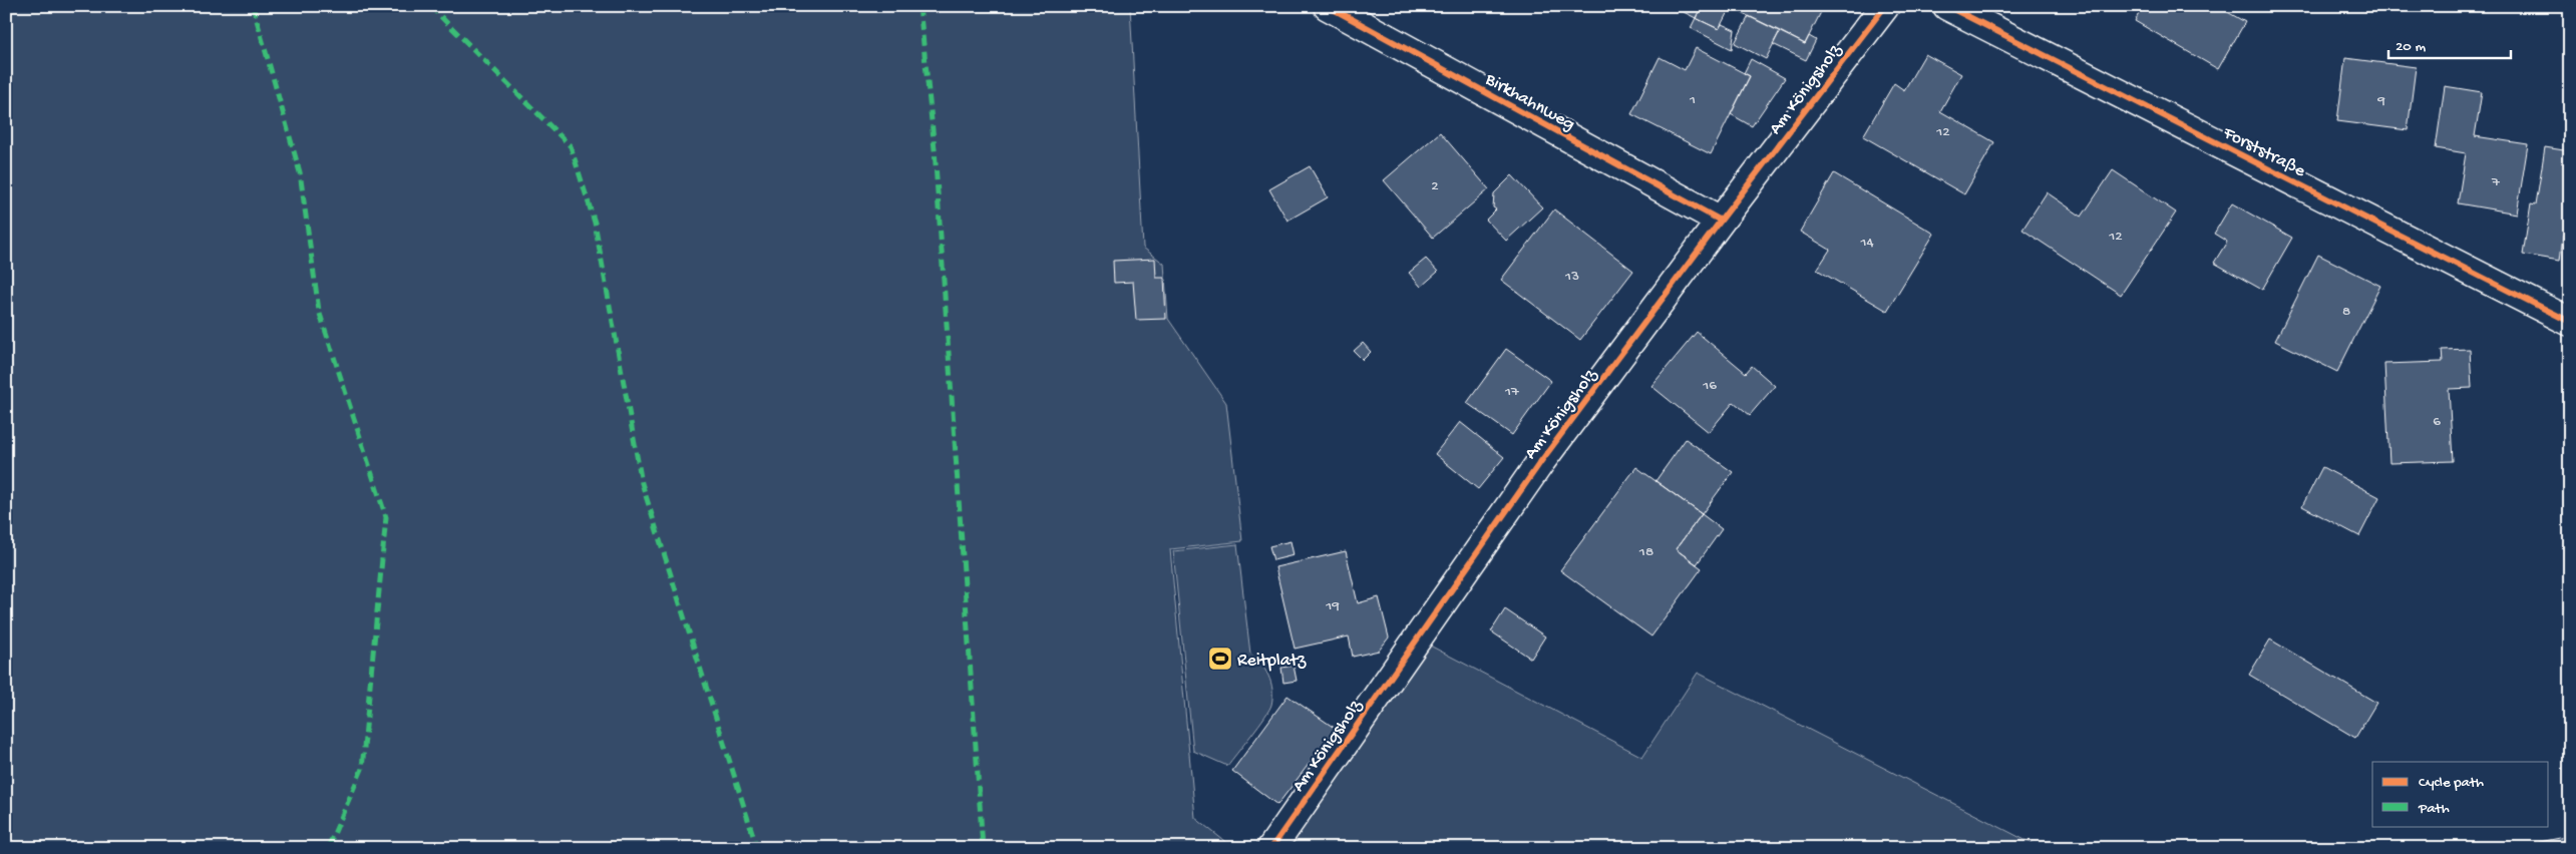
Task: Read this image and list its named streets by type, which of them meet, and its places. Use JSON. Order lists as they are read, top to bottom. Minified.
{"streets":{"street":["Am Königsholz","Birkhahnweg","Forststraße"]},"crossings":[["Am Königsholz","Birkhahnweg"]],"places":{"sports":["Reitplatz"]},"house_numbers":["1","9","12","7","2","12","14","13","8","16","17","6","18","19"],"legend":["Cycle path","Path"],"scale_bar":"20 m"}
